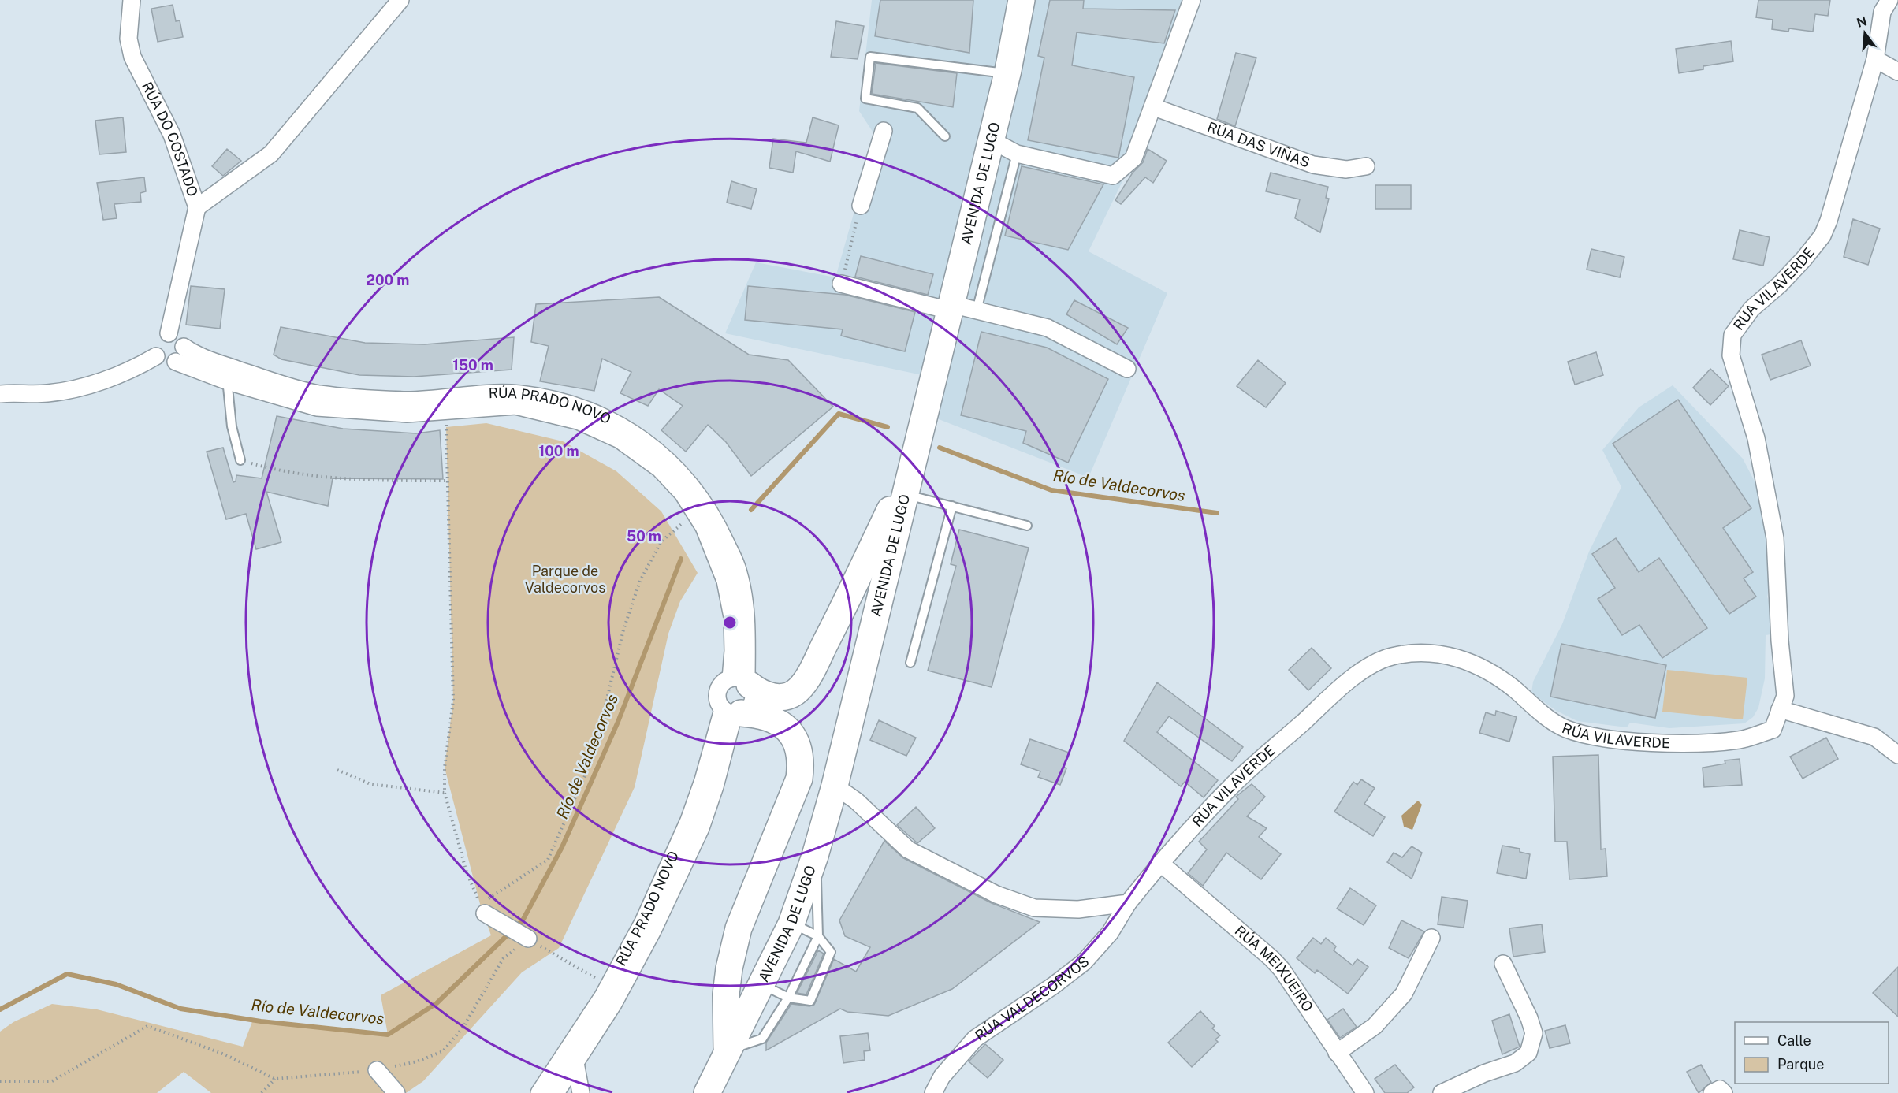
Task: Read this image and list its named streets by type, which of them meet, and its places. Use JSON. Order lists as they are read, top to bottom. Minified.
{"streets":{"highway":["AVENIDA DE LUGO"],"street":["RÚA DO COSTADO","RÚA DAS VIÑAS","RÚA VILAVERDE","RÚA PRADO NOVO","RÚA MEIXUEIRO","RÚA VALDECORVOS"]},"crossings":[["RÚA DO COSTADO","RÚA PRADO NOVO"],["RÚA VILAVERDE","RÚA MEIXUEIRO"],["RÚA VILAVERDE","RÚA VALDECORVOS"]],"water":["Río de Valdecorvos"],"parks":["Parque de Valdecorvos"],"legend":["Calle","Parque"],"north":"top","rings":["200 m","150 m","100 m","50 m"]}
